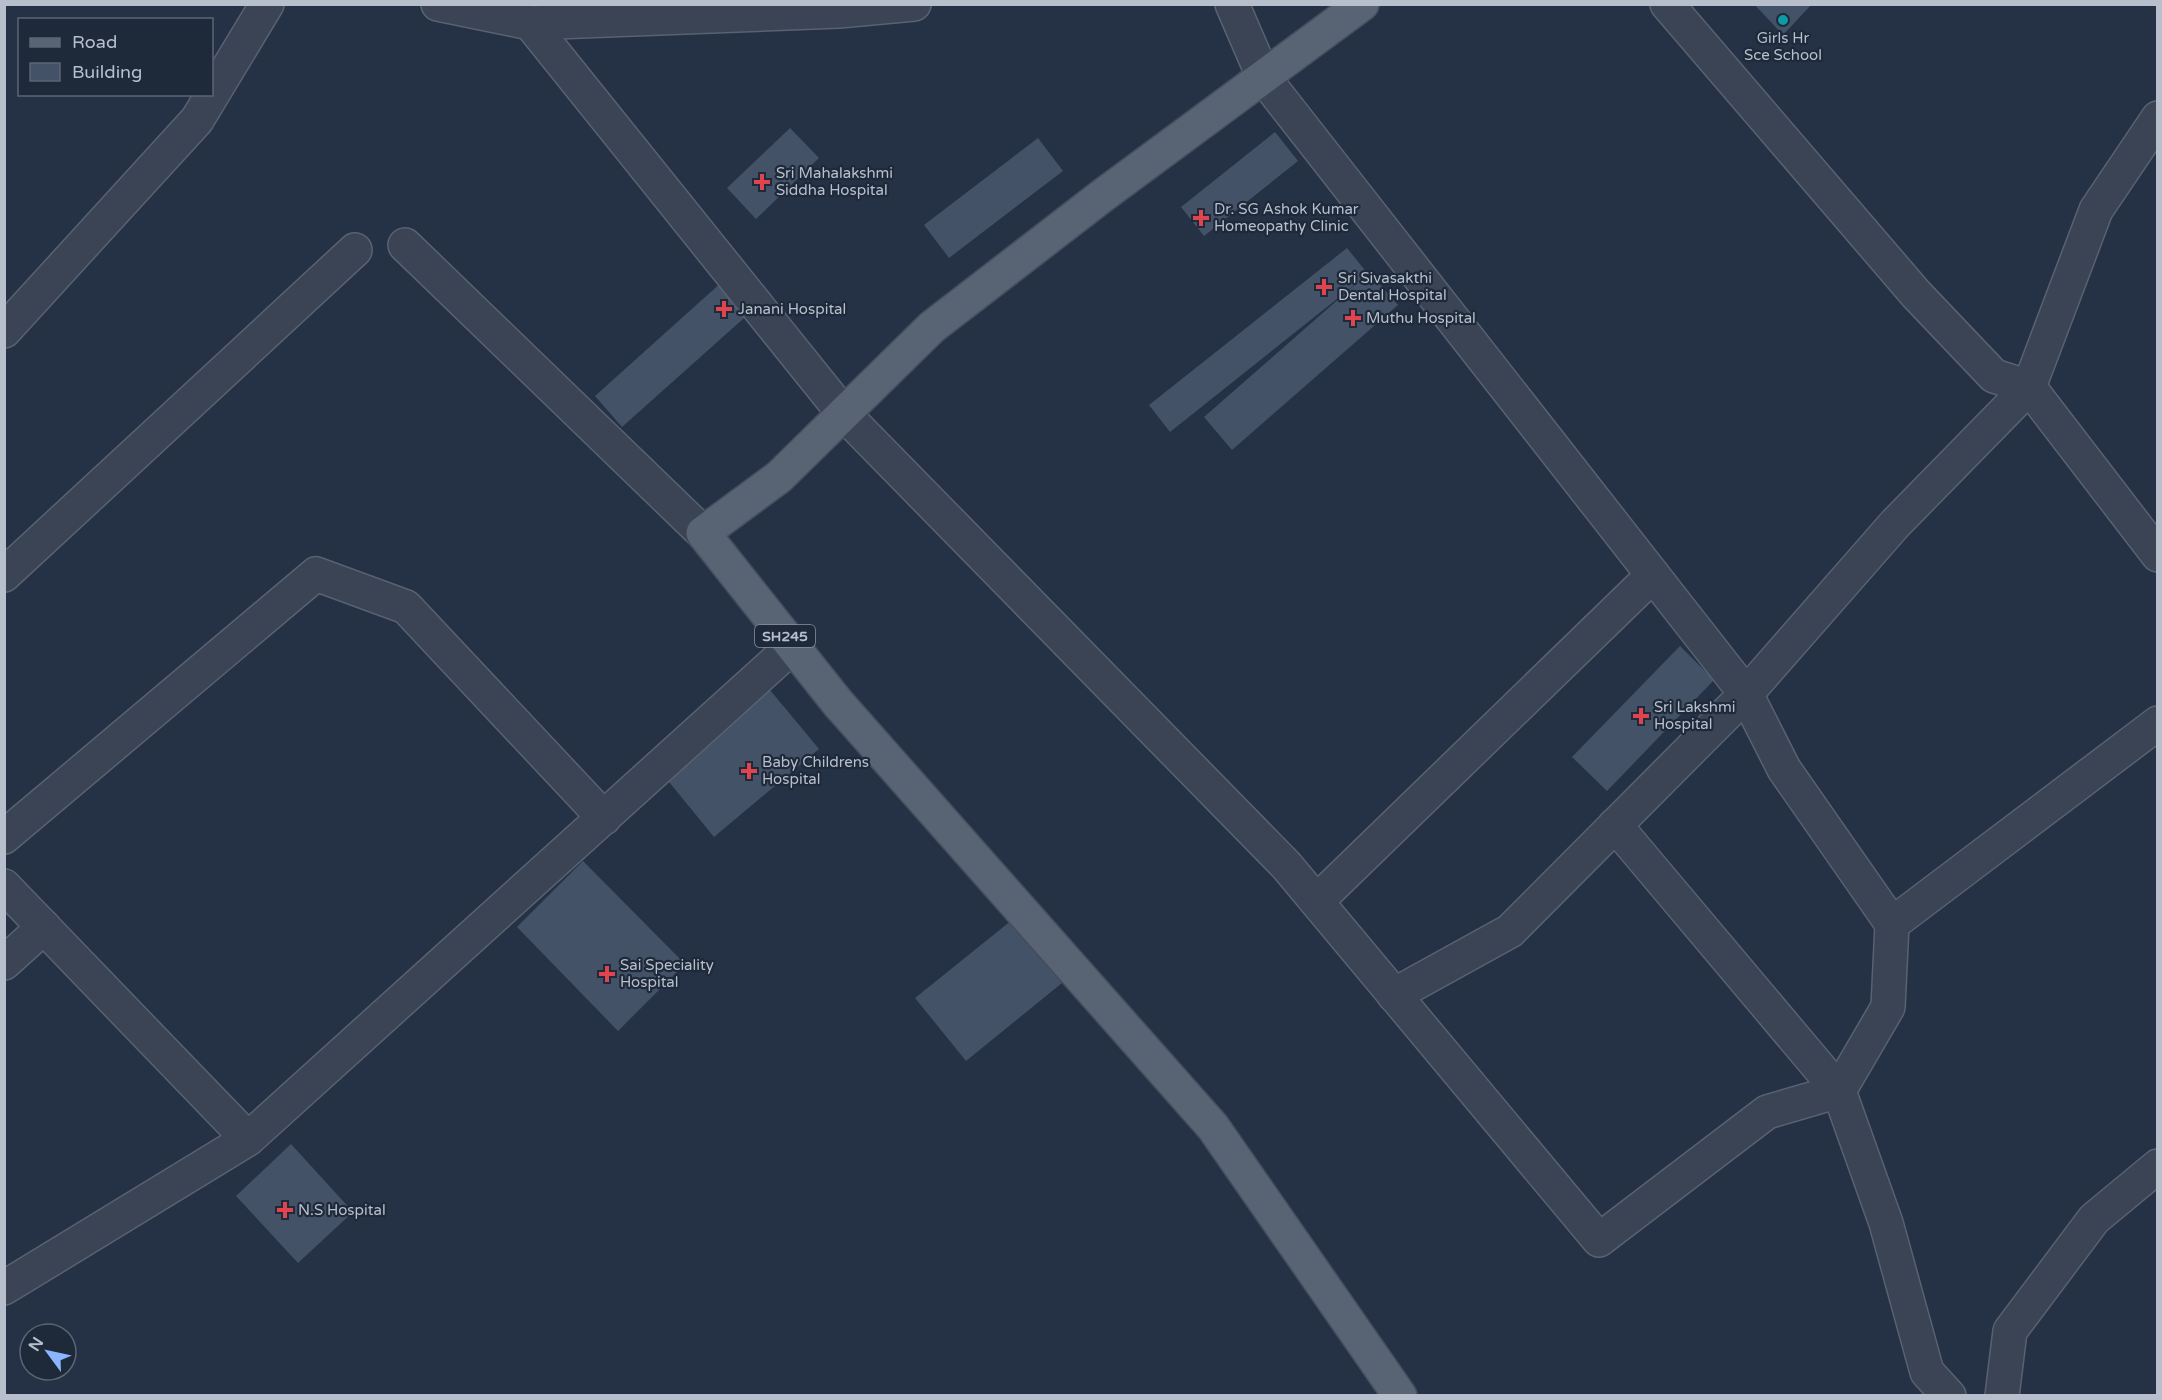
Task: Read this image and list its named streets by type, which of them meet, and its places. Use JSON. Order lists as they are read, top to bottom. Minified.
{"streets":{"main road":["SH245"]},"places":{"other":["Girls Hr Sce School"],"health":["Sri Mahalakshmi Siddha Hospital","Dr. SG Ashok Kumar Homeopathy Clinic","Sri Sivasakthi Dental Hospital","Janani Hospital","Muthu Hospital","Sri Lakshmi Hospital","Baby Childrens Hospital","Sai Speciality Hospital","N.S Hospital"]},"legend":["Road","Building"],"north":"top left"}
